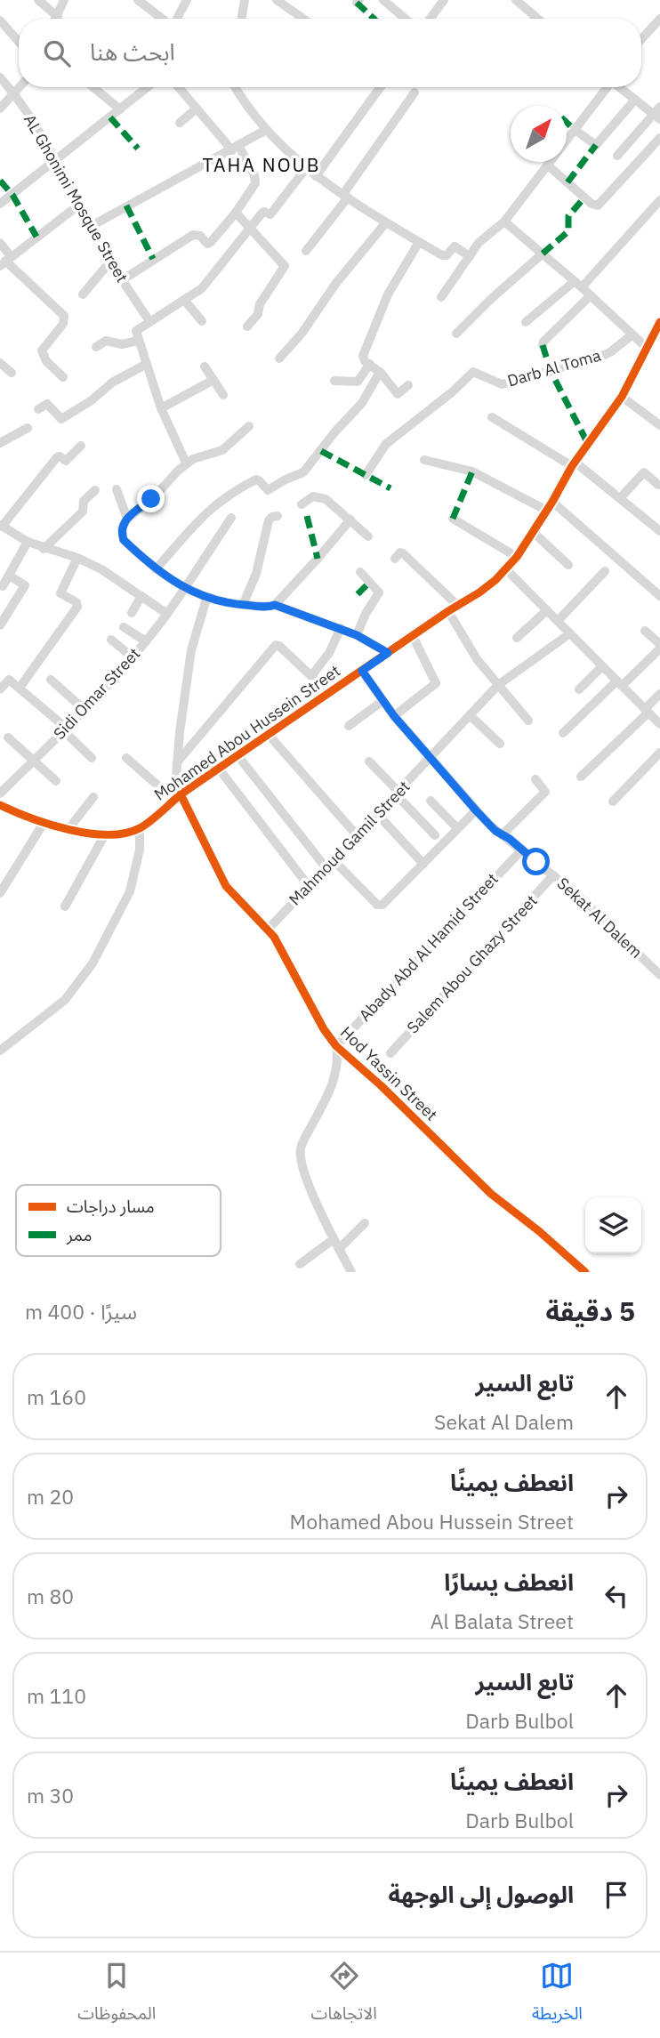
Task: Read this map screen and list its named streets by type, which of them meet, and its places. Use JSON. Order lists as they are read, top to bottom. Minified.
{"streets":{"street":["AL Ghonimi Mosque Street","Darb Al Toma","Sidi Omar Street","Mohamed Abou Hussein Street","Mahmoud Gamil Street","Sekat Al Dalem","Abady Abd Al Hamid Street","Salem Abou Ghazy Street","Hod Yassin Street"]},"crossings":[["Mohamed Abou Hussein Street","Sekat Al Dalem"],["Mohamed Abou Hussein Street","Hod Yassin Street"],["Mahmoud Gamil Street","Sekat Al Dalem"],["Mahmoud Gamil Street","Hod Yassin Street"],["Sekat Al Dalem","Abady Abd Al Hamid Street"],["Sekat Al Dalem","Salem Abou Ghazy Street"],["Abady Abd Al Hamid Street","Hod Yassin Street"]],"districts":["TAHA NOUB"],"legend":["مسار دراجات","ممر"],"north":"top right","page":{"search":"ابحث هنا","heading":["5 دقيقة","سيرًا · 400 m"],"list":[["تابع السير","Sekat Al Dalem","160 m"],["انعطف يمينًا","Mohamed Abou Hussein Street","20 m"],["انعطف يسارًا","Al Balata Street","80 m"],["تابع السير","Darb Bulbol","110 m"],["انعطف يمينًا","Darb Bulbol","30 m"],"الوصول إلى الوجهة"],"nav":["الخريطة","الاتجاهات","المحفوظات"]}}
